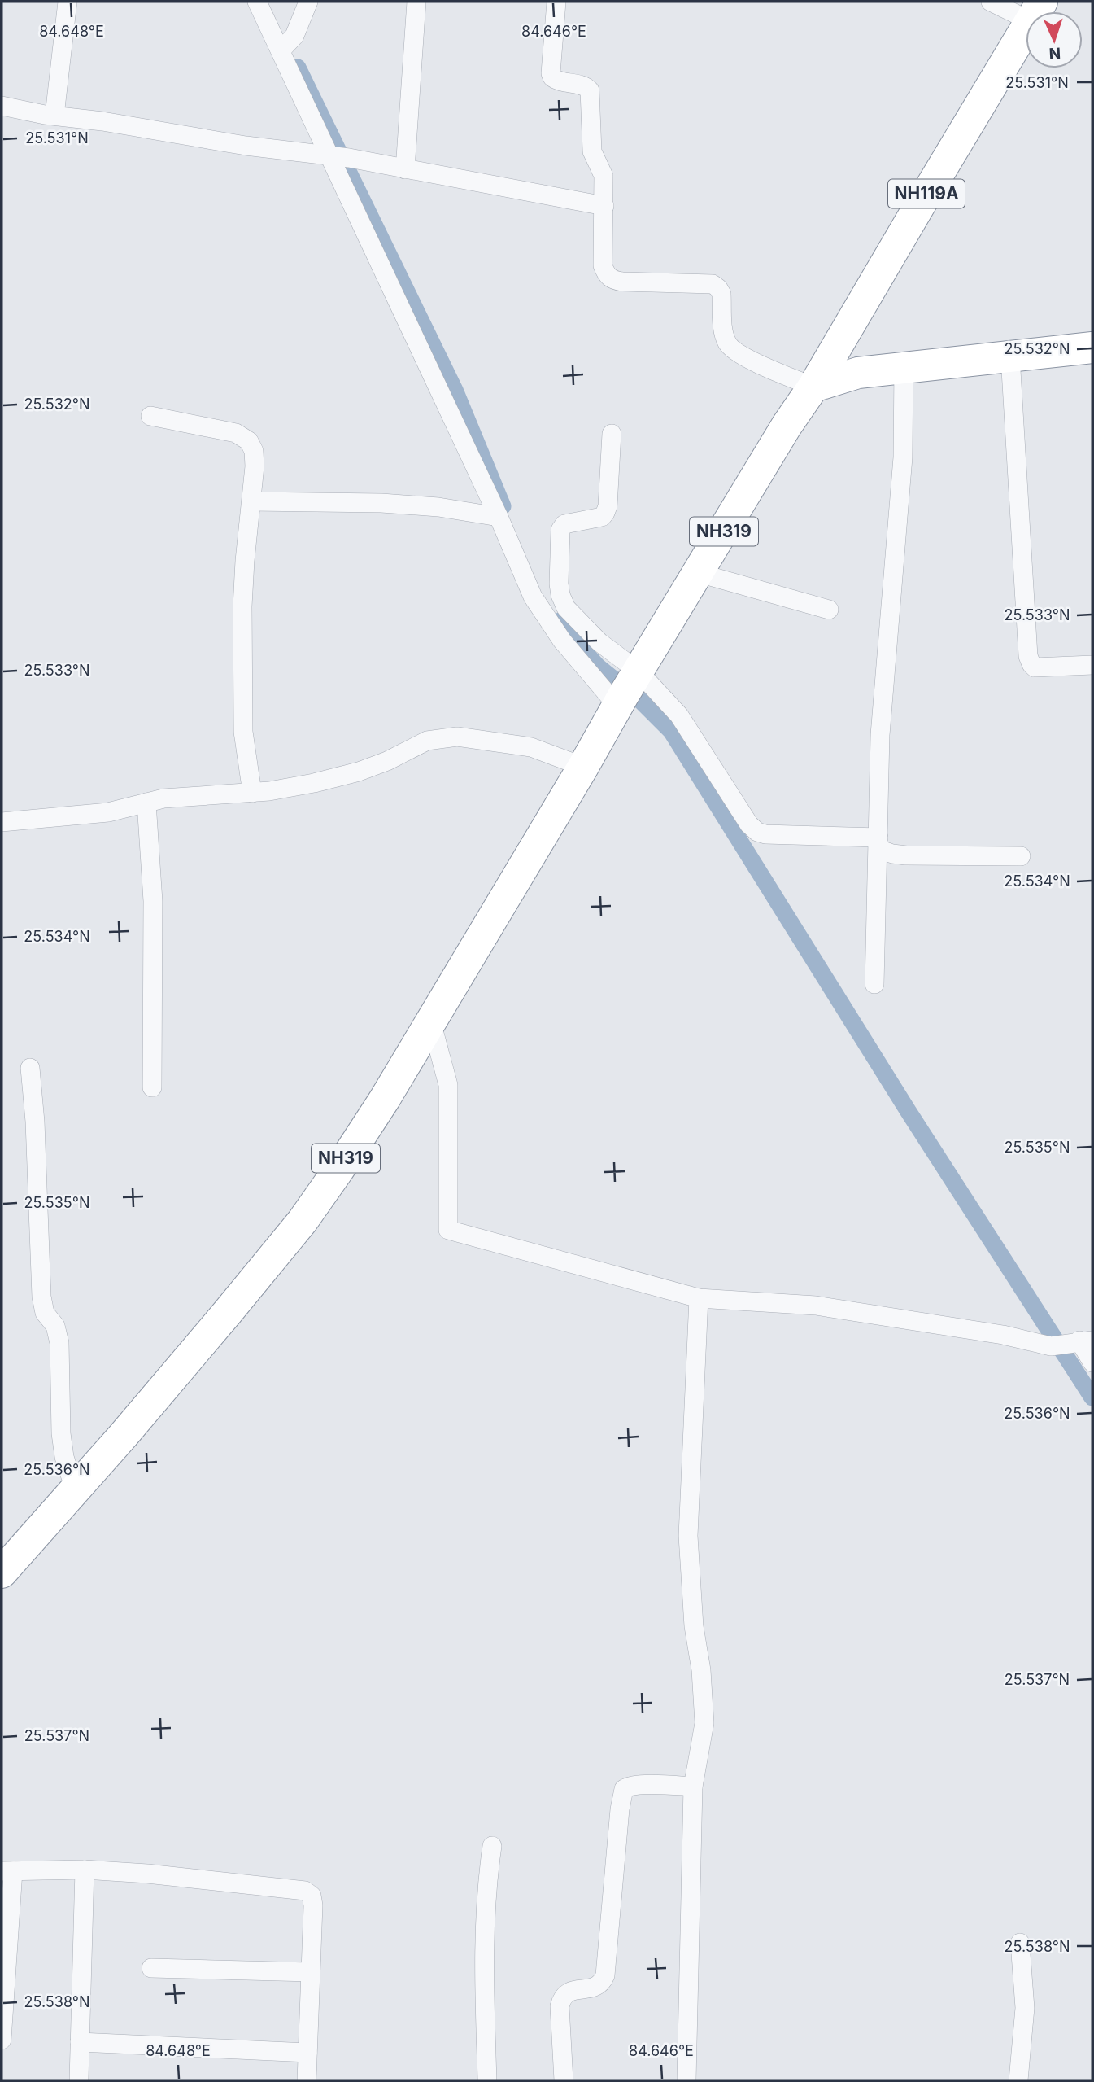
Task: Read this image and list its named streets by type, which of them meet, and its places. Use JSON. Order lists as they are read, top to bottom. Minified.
{"streets":{"highway":["NH119A","NH319"]},"crossings":[["NH119A","NH319"]],"north":"bottom","coordinates":["84.648°E","84.646°E","25.531°N","25.532°N","25.533°N","25.534°N","25.535°N","25.536°N","25.537°N","25.538°N"]}
